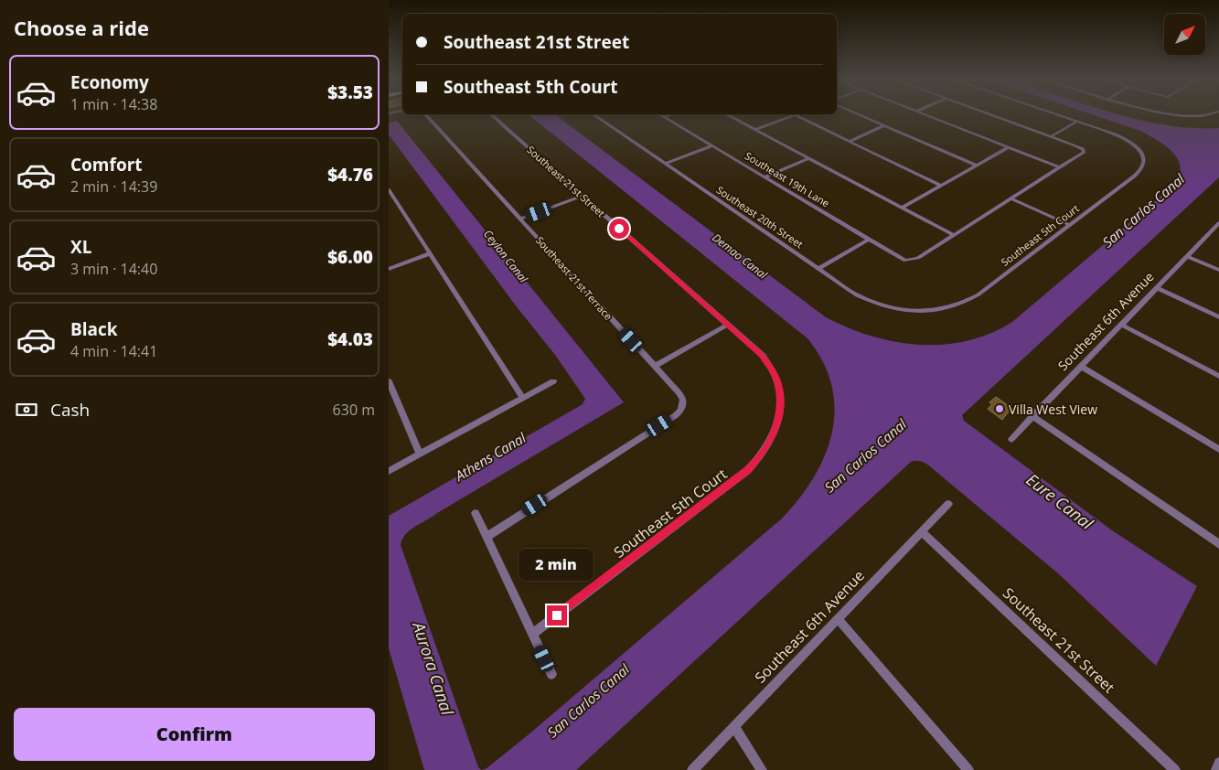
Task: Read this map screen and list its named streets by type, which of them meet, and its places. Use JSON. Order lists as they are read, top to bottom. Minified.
{"streets":{"street":["Southeast 19th Lane","Southeast 21st Street","Southeast 20th Street","Southeast 5th Court","Southeast 21st Terrace","Southeast 6th Avenue"]},"crossings":[["Southeast 21st Street","Southeast 5th Court"],["Southeast 21st Street","Southeast 6th Avenue"],["Southeast 20th Street","Southeast 5th Court"]],"water":["San Carlos Canal","Ceylon Canal","Demao Canal","Athens Canal","Eure Canal","Aurora Canal"],"places":["Villa West View"],"north":"top right","page":{"heading":"Choose a ride","banner":["Southeast 21st Street","Southeast 5th Court"],"list":[{"name":"Economy","note":"1 min · 14:38","value":"$3.53"},{"name":"Comfort","note":"2 min · 14:39","value":"$4.76"},{"name":"XL","note":"3 min · 14:40","value":"$6.00"},{"name":"Black","note":"4 min · 14:41","value":"$4.03"}],"pay":["Cash","630 m"],"bubble":"2 min","buttons":"Confirm"}}
